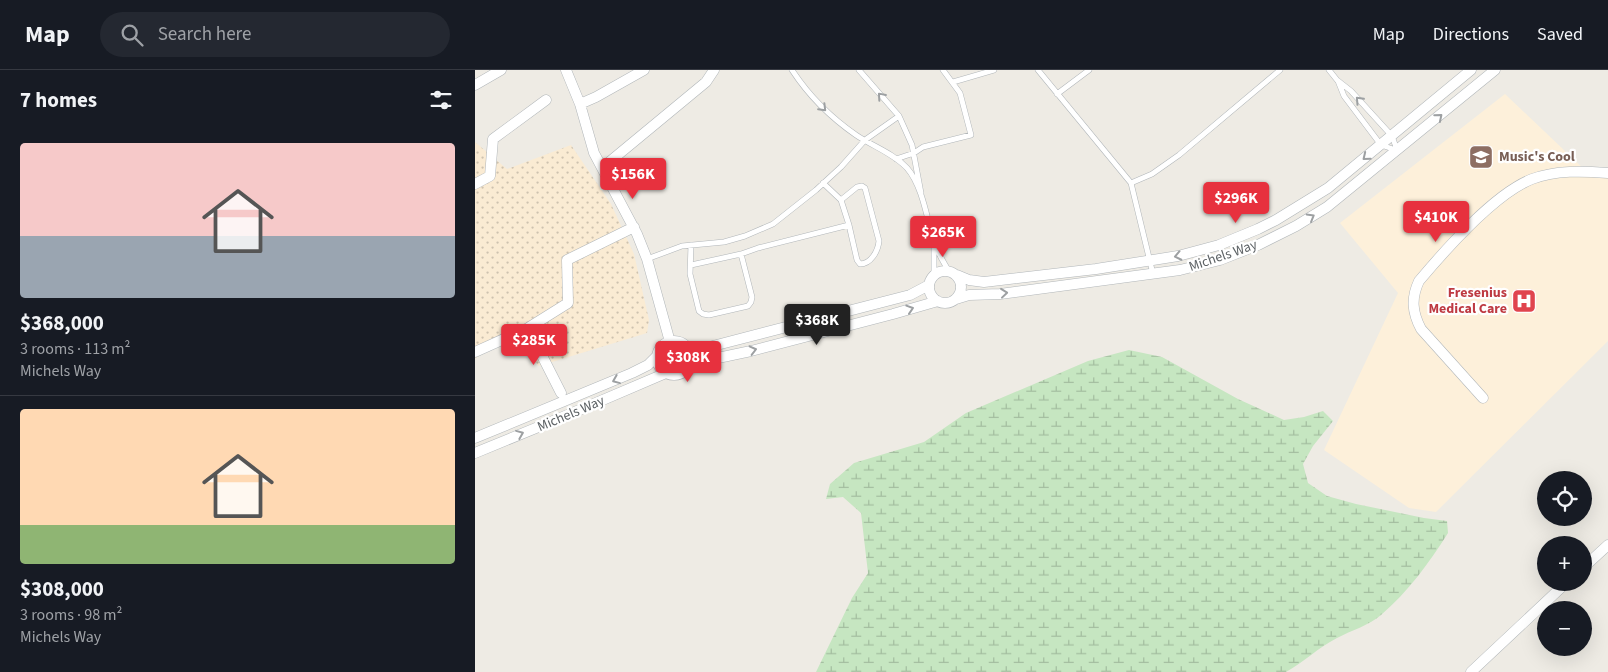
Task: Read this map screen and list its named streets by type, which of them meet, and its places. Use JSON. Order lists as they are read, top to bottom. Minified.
{"streets":{"street":["Michels Way"]},"places":{"school or university":["Music's Cool"],"hospital":["Fresenius Medical Care"]},"page":{"header":"Map","search":"Search here","nav":["Map","Directions","Saved"],"heading":"7 homes","list":[{"name":"$368,000","note":"3 rooms · 113 m² · Michels Way"},{"name":"$308,000","note":"3 rooms · 98 m² · Michels Way"}],"price":["$156K","$296K","$410K","$265K","$368K","$285K","$308K"],"map_buttons":["+","−"]}}
